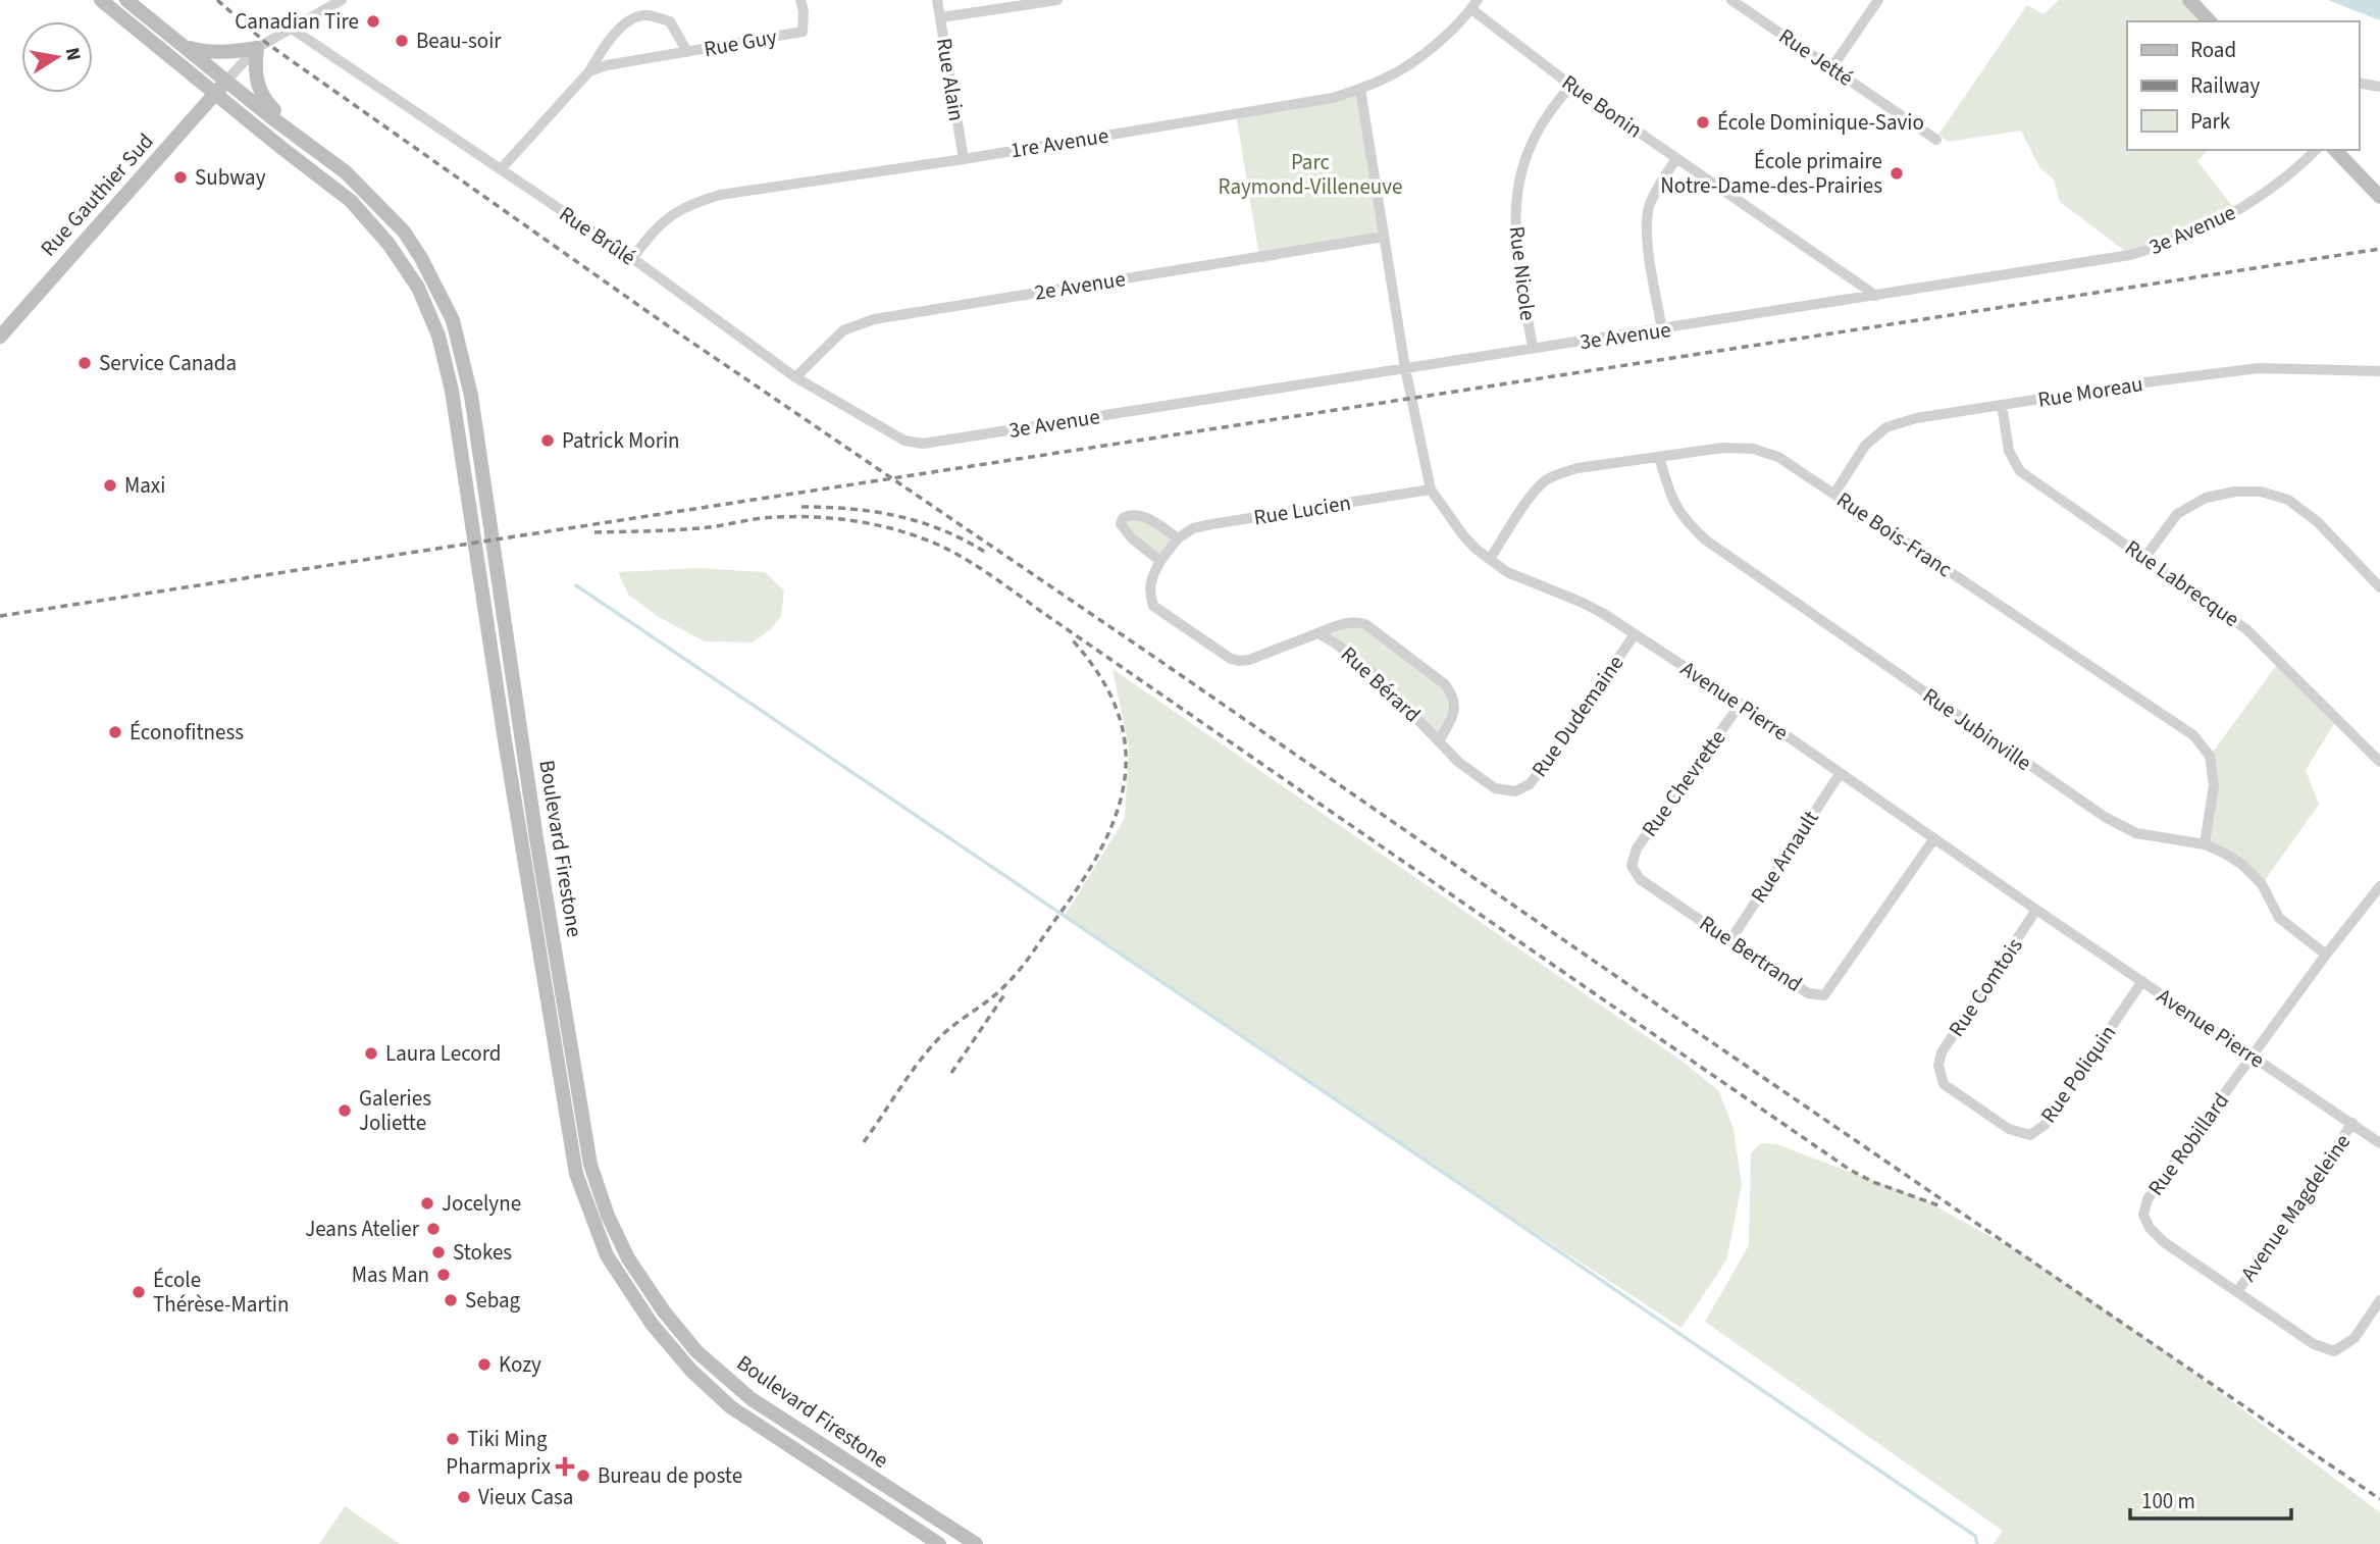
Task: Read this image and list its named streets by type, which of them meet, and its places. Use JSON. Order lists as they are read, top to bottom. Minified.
{"streets":{"main road":["Rue Gauthier Sud","Boulevard Firestone"],"street":["Rue Guy","Rue Jetté","Rue Alain","Rue Bonin","1re Avenue","3e Avenue","Rue Brûlé","Rue Nicole","2e Avenue","Rue Moreau","Rue Lucien","Rue Bois-Franc","Rue Labrecque","Rue Bérard","Avenue Pierre","Rue Dudemaine","Rue Jubinville","Rue Chevrette","Rue Arnault","Rue Bertrand","Rue Comtois","Rue Poliquin","Rue Robillard","Avenue Magdeleine"]},"crossings":[["Rue Guy","Rue Brûlé"],["Rue Alain","1re Avenue"],["Rue Bonin","1re Avenue"],["Rue Bonin","3e Avenue"],["Rue Bonin","Rue Nicole"],["1re Avenue","Rue Brûlé"],["1re Avenue","Avenue Pierre"],["Rue Gauthier Sud","Boulevard Firestone"],["3e Avenue","Rue Brûlé"],["3e Avenue","Rue Nicole"],["3e Avenue","Avenue Pierre"],["Rue Brûlé","2e Avenue"],["2e Avenue","Avenue Pierre"],["Rue Moreau","Rue Bois-Franc"],["Rue Moreau","Rue Labrecque"],["Rue Lucien","Rue Bérard"],["Rue Lucien","Avenue Pierre"],["Rue Bois-Franc","Avenue Pierre"],["Rue Bois-Franc","Rue Jubinville"],["Rue Bérard","Rue Dudemaine"],["Avenue Pierre","Rue Dudemaine"],["Avenue Pierre","Rue Chevrette"],["Avenue Pierre","Rue Arnault"],["Avenue Pierre","Rue Bertrand"],["Avenue Pierre","Rue Comtois"],["Avenue Pierre","Rue Poliquin"],["Avenue Pierre","Rue Robillard"],["Avenue Pierre","Avenue Magdeleine"],["Rue Jubinville","Rue Robillard"],["Rue Chevrette","Rue Bertrand"],["Rue Arnault","Rue Bertrand"],["Rue Comtois","Rue Poliquin"],["Rue Robillard","Avenue Magdeleine"]],"parks":["Parc Raymond-Villeneuve"],"places":{"other":["Canadian Tire","Beau-soir","École Dominique-Savio","École primaire Notre-Dame-des-Prairies","Subway","Service Canada","Patrick Morin","Maxi","Éconofitness","Laura Lecord","Galeries Joliette","Jocelyne","Jeans Atelier","Stokes","Mas Man","École Thérèse-Martin","Sebag","Kozy","Tiki Ming","Bureau de poste","Vieux Casa"],"health":["Pharmaprix"]},"legend":["Road","Railway","Park"],"scale_bar":"100 m","north":"right"}
